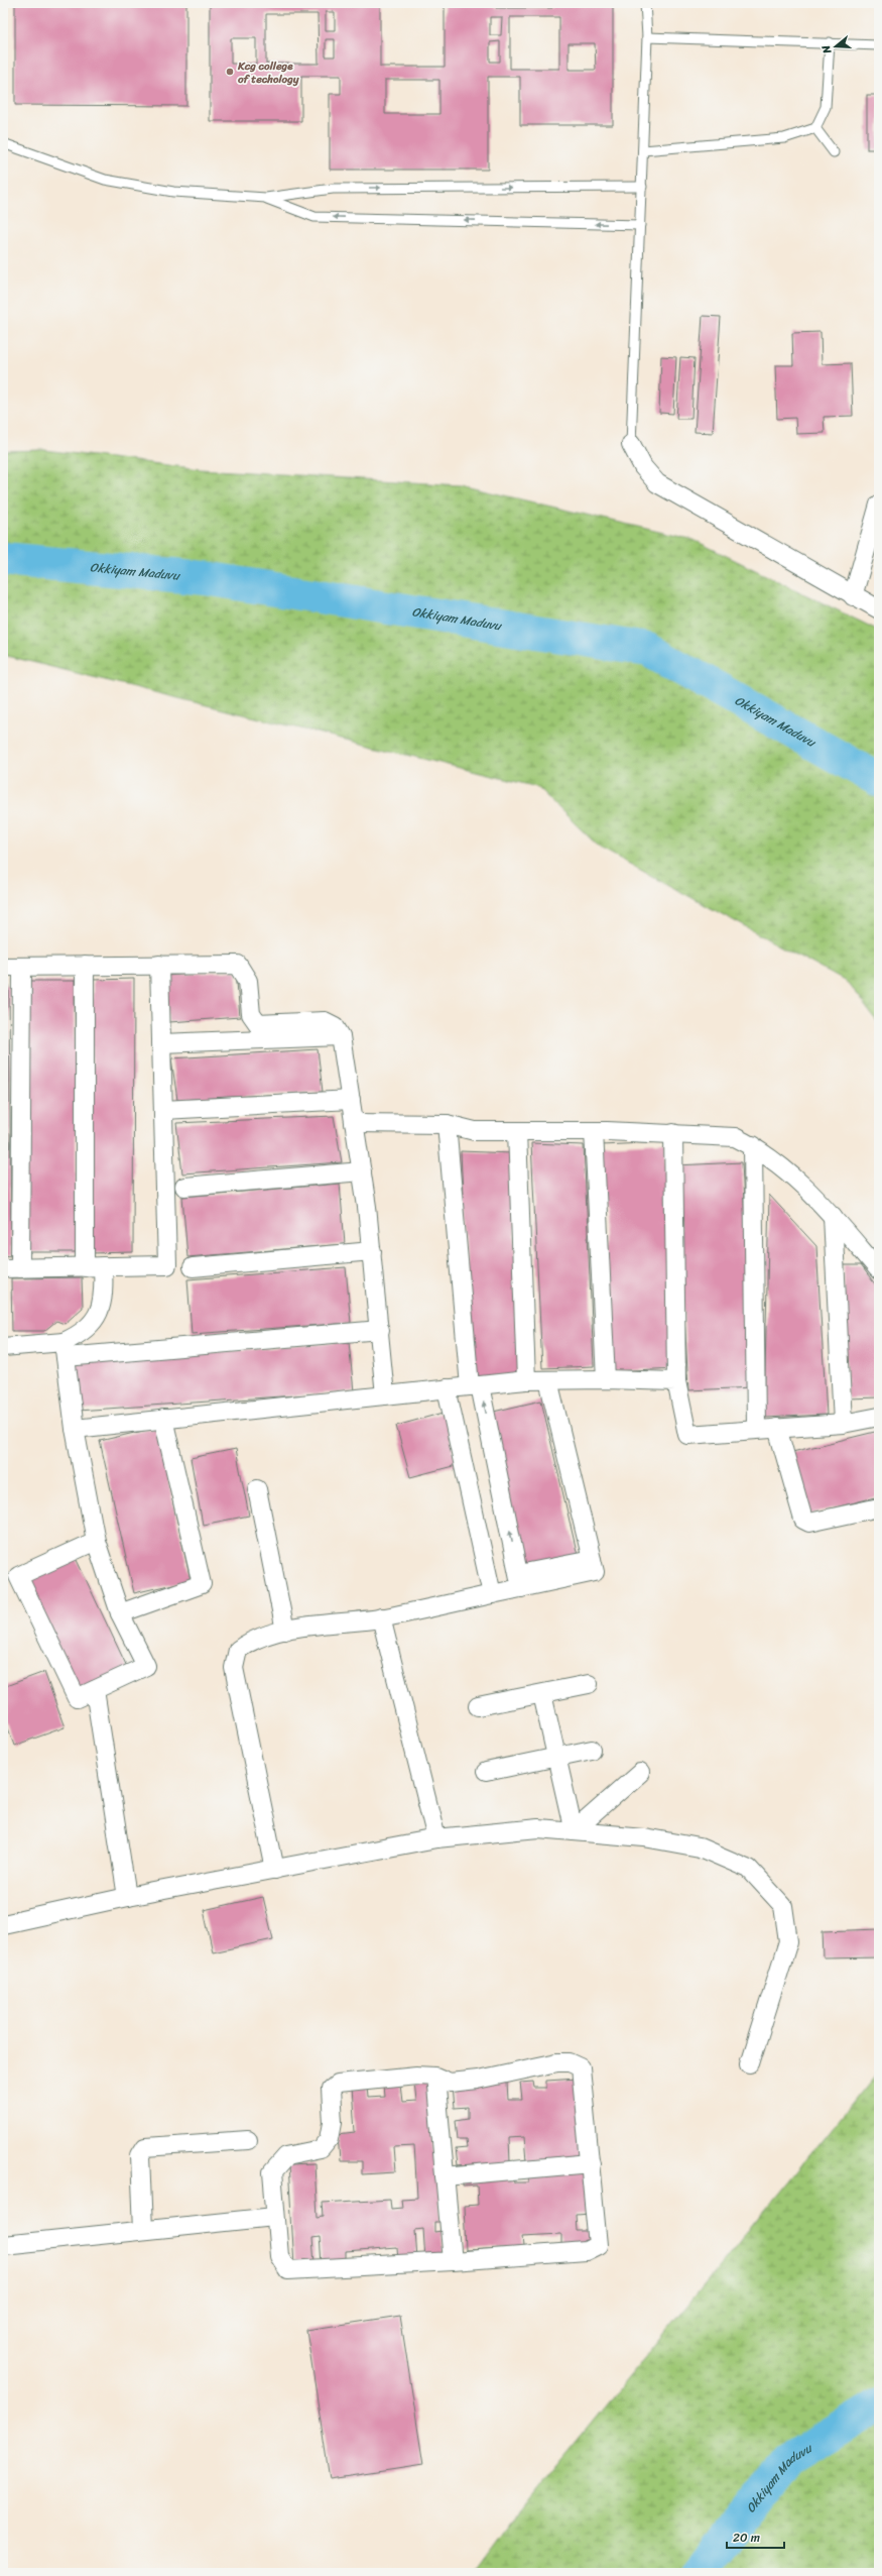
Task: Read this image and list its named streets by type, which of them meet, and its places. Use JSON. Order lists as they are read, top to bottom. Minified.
{"water":["Okkiyam Maduvu"],"places":["Kcg college of techology"],"scale_bar":"20 m","north":"left"}
